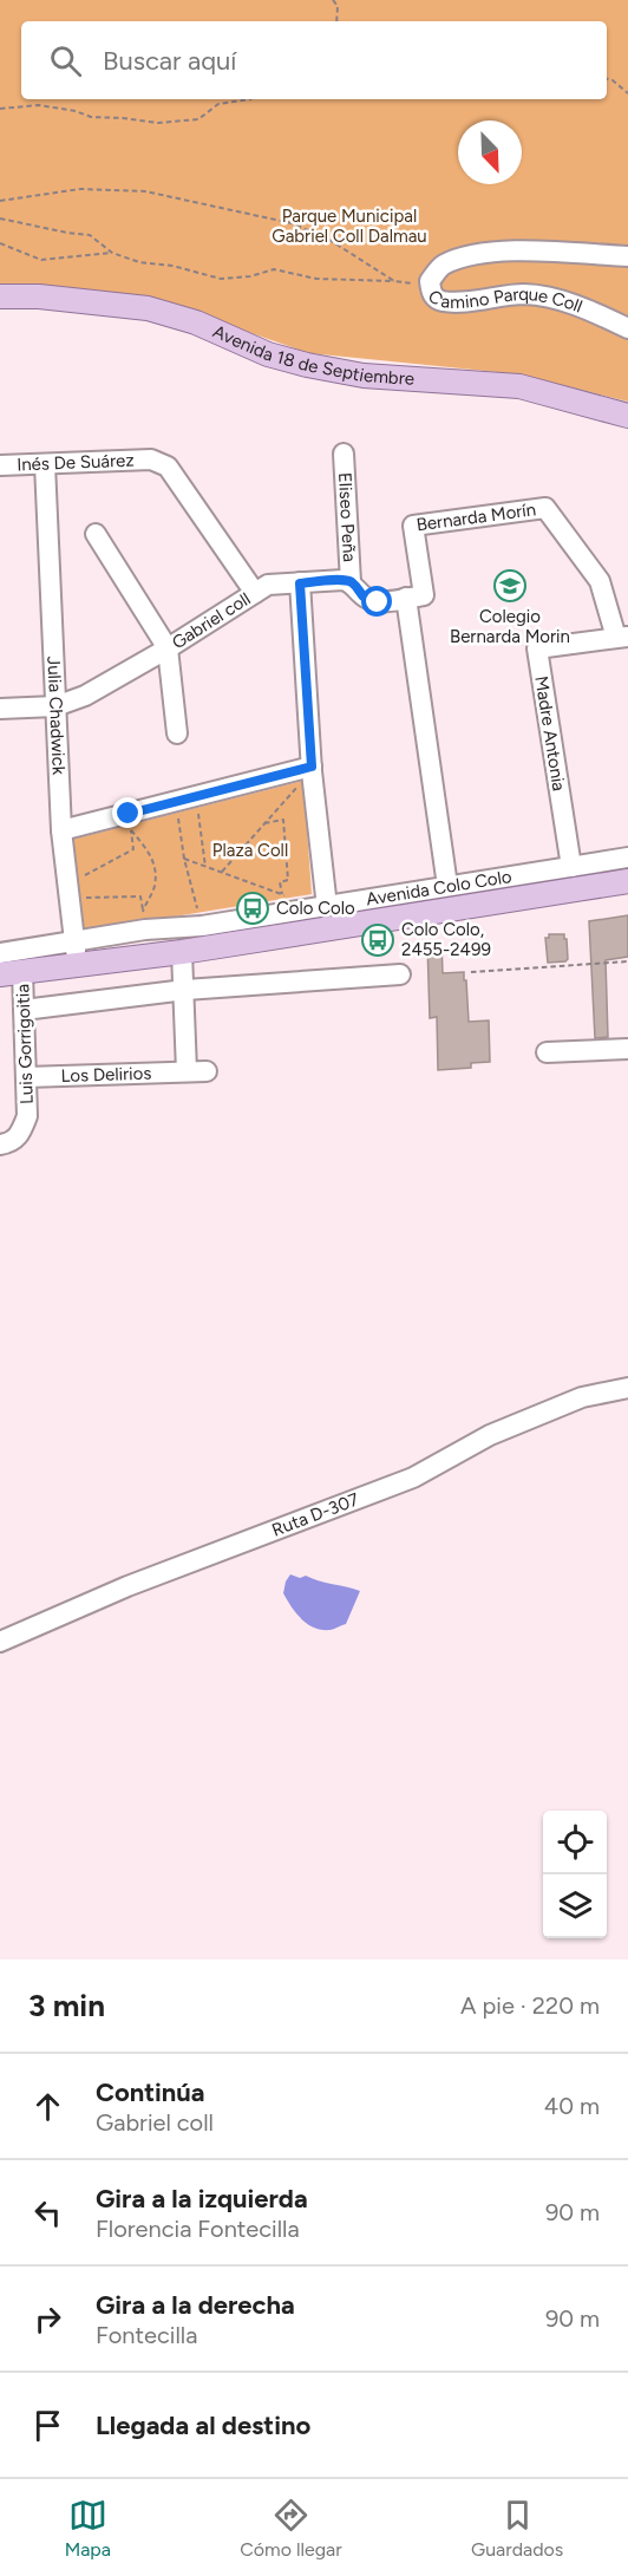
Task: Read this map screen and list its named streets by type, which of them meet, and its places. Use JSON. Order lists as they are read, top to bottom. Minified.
{"streets":{"main road":["Avenida 18 de Septiembre","Avenida Colo Colo"],"street":["Camino Parque Coll","Inés De Suárez","Eliseo Peña","Bernarda Morín","Gabriel coll","Julia Chadwick","Madre Antonia","Luis Gorrigoitia","Los Delirios","Ruta D-307"]},"crossings":[["Inés De Suárez","Gabriel coll"],["Inés De Suárez","Julia Chadwick"],["Eliseo Peña","Gabriel coll"],["Bernarda Morín","Madre Antonia"],["Bernarda Morín","Avenida Colo Colo"],["Gabriel coll","Julia Chadwick"],["Julia Chadwick","Avenida Colo Colo"],["Madre Antonia","Avenida Colo Colo"],["Avenida Colo Colo","Luis Gorrigoitia"],["Avenida Colo Colo","Los Delirios"],["Luis Gorrigoitia","Los Delirios"]],"parks":["Parque Municipal Gabriel Coll Dalmau","Plaza Coll"],"places":{"school or university":["Colegio Bernarda Morin"],"bus stop":["Colo Colo","Colo Colo, 2455-2499"]},"north":"bottom right","page":{"search":"Buscar aquí","heading":["3 min","A pie · 220 m"],"list":[["Continúa","Gabriel coll","40 m"],["Gira a la izquierda","Florencia Fontecilla","90 m"],["Gira a la derecha","Fontecilla","90 m"],"Llegada al destino"],"nav":["Mapa","Cómo llegar","Guardados"]}}
